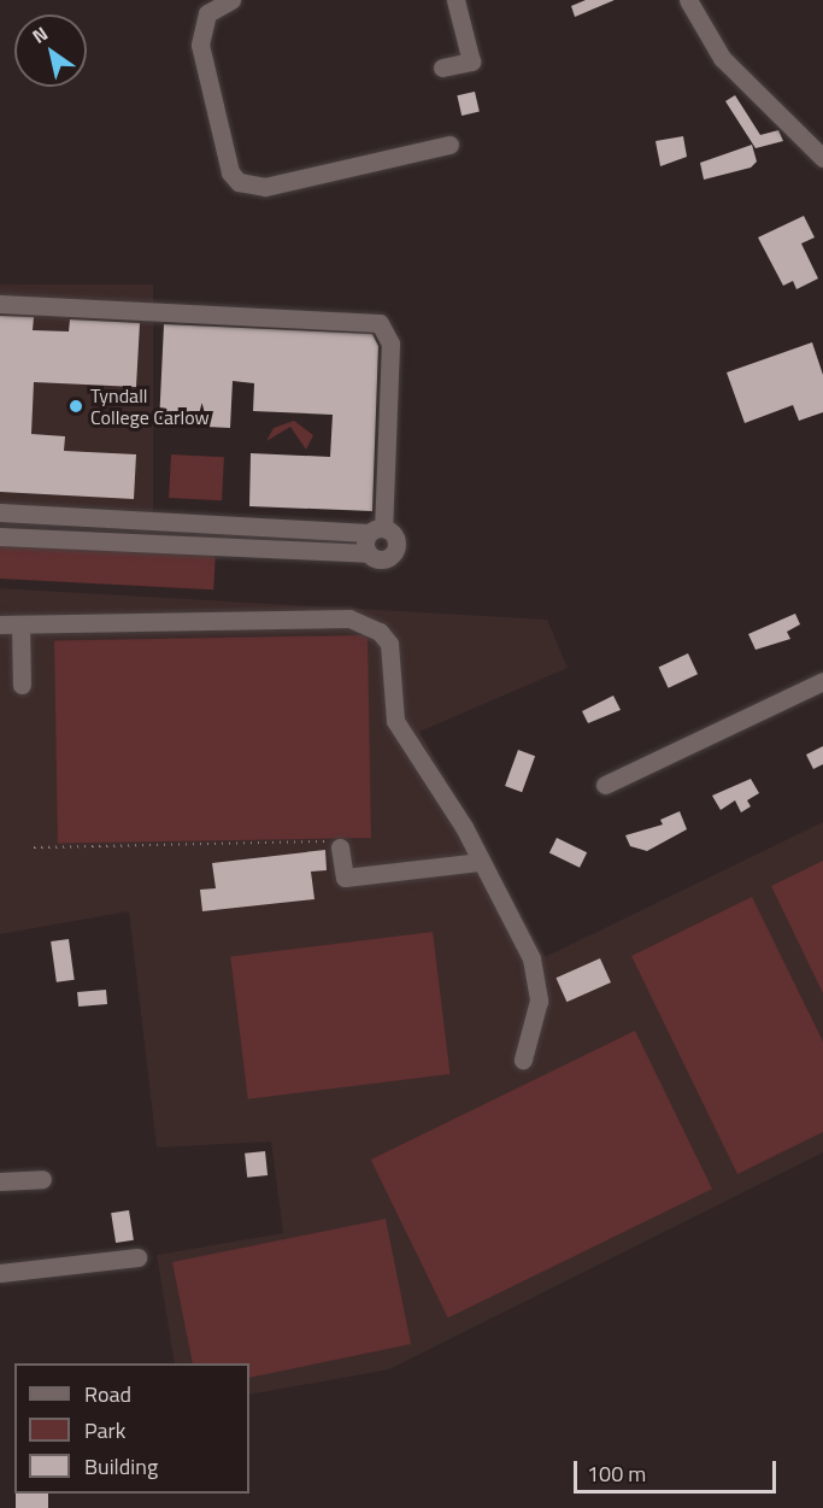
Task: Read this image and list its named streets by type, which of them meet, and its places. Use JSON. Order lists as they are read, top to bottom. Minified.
{"places":["Tyndall College Carlow"],"legend":["Road","Park","Building"],"scale_bar":"100 m","north":"top left"}
